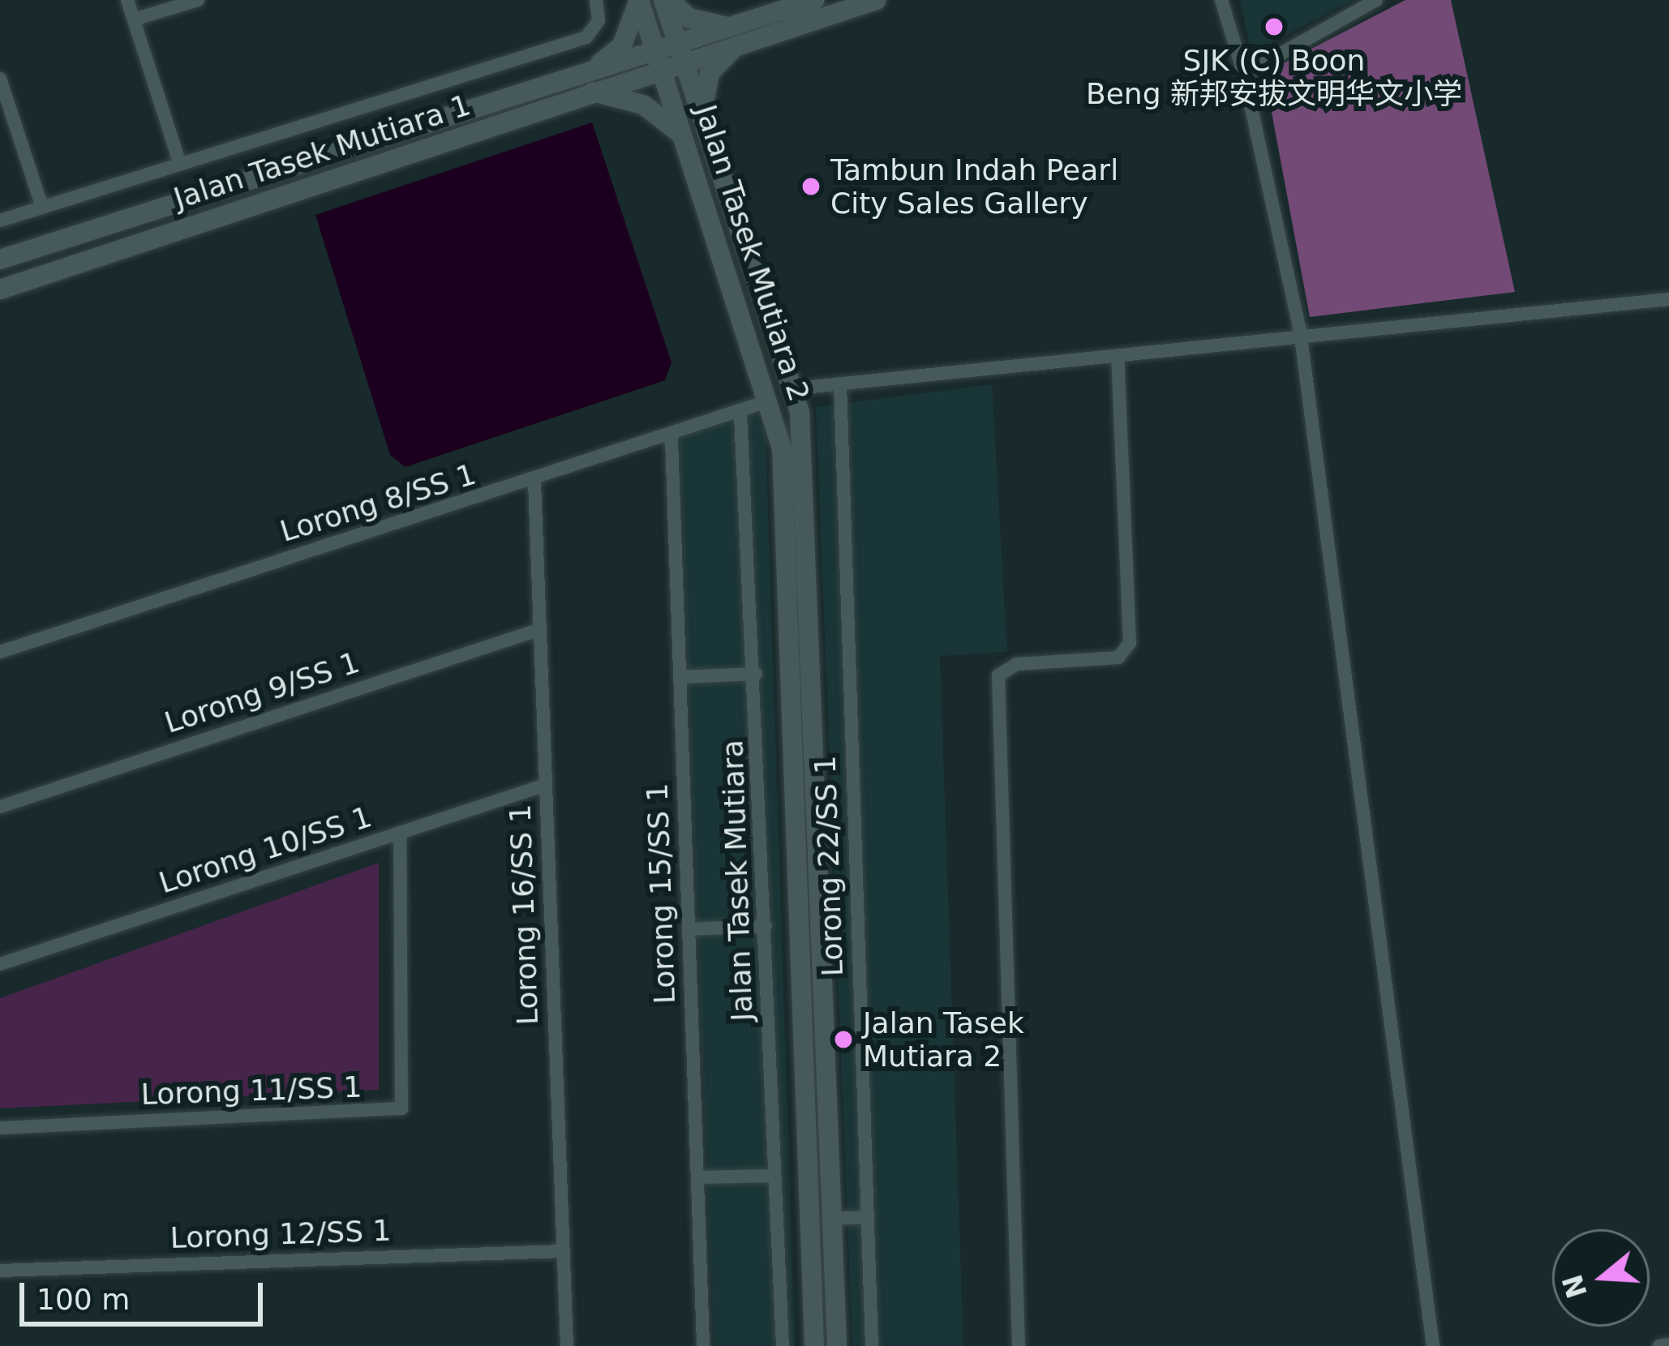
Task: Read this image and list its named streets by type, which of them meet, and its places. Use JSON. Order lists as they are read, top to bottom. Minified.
{"streets":{"street":["Jalan Tasek Mutiara 1","Jalan Tasek Mutiara 2","Lorong 8/SS 1","Lorong 9/SS 1","Lorong 10/SS 1","Lorong 22/SS 1","Jalan Tasek Mutiara","Lorong 15/SS 1","Lorong 16/SS 1","Lorong 11/SS 1","Lorong 12/SS 1"]},"crossings":[["Jalan Tasek Mutiara 1","Jalan Tasek Mutiara 2"],["Jalan Tasek Mutiara 2","Lorong 8/SS 1"],["Lorong 8/SS 1","Jalan Tasek Mutiara"],["Lorong 8/SS 1","Lorong 15/SS 1"],["Lorong 8/SS 1","Lorong 16/SS 1"],["Lorong 9/SS 1","Lorong 16/SS 1"],["Lorong 10/SS 1","Lorong 16/SS 1"],["Lorong 10/SS 1","Lorong 11/SS 1"],["Lorong 16/SS 1","Lorong 12/SS 1"]],"places":["SJK (C) Boon Beng 新邦安拔文明华文小学","Tambun Indah Pearl City Sales Gallery","Jalan Tasek Mutiara 2"],"scale_bar":"100 m","north":"left"}
